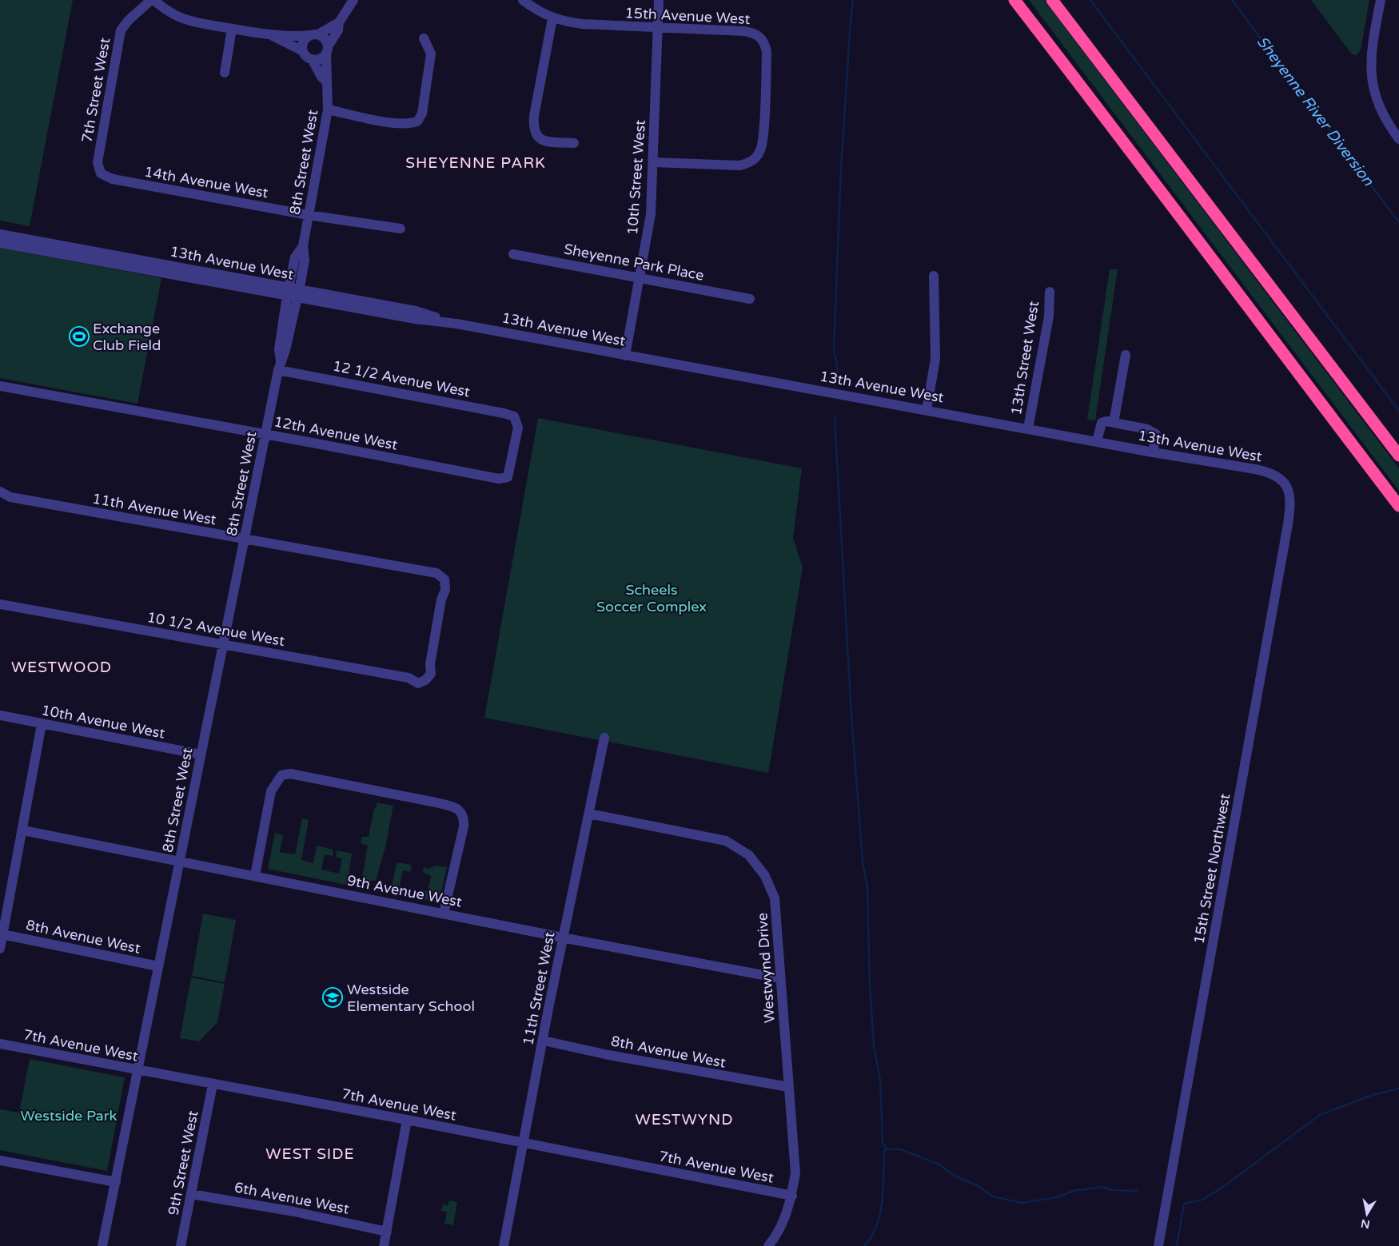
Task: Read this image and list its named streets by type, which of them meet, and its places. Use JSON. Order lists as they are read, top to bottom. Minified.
{"streets":{"street":["15th Avenue West","7th Street West","8th Street West","10th Street West","14th Avenue West","Sheyenne Park Place","13th Avenue West","13th Street West","12 1/2 Avenue West","12th Avenue West","11th Avenue West","10 1/2 Avenue West","10th Avenue West","15th Street Northwest","9th Avenue West","8th Avenue West","Westwynd Drive","11th Street West","7th Avenue West","9th Street West","6th Avenue West"]},"crossings":[["15th Avenue West","10th Street West"],["7th Street West","14th Avenue West"],["8th Street West","14th Avenue West"],["8th Street West","13th Avenue West"],["8th Street West","12 1/2 Avenue West"],["8th Street West","12th Avenue West"],["8th Street West","11th Avenue West"],["8th Street West","10 1/2 Avenue West"],["8th Street West","10th Avenue West"],["8th Street West","9th Avenue West"],["8th Street West","8th Avenue West"],["8th Street West","7th Avenue West"],["10th Street West","Sheyenne Park Place"],["10th Street West","13th Avenue West"],["13th Avenue West","13th Street West"],["13th Avenue West","15th Street Northwest"],["12 1/2 Avenue West","12th Avenue West"],["11th Avenue West","10 1/2 Avenue West"],["9th Avenue West","Westwynd Drive"],["9th Avenue West","11th Street West"],["8th Avenue West","Westwynd Drive"],["8th Avenue West","11th Street West"],["Westwynd Drive","11th Street West"],["Westwynd Drive","7th Avenue West"],["11th Street West","7th Avenue West"],["7th Avenue West","9th Street West"],["9th Street West","6th Avenue West"]],"districts":["SHEYENNE PARK","WESTWOOD","WESTWYND","WEST SIDE"],"water":["Sheyenne River Diversion"],"parks":["Scheels Soccer Complex","Westside Park"],"places":{"sports":["Exchange Club Field"],"school or university":["Westside Elementary School"]},"north":"bottom"}
